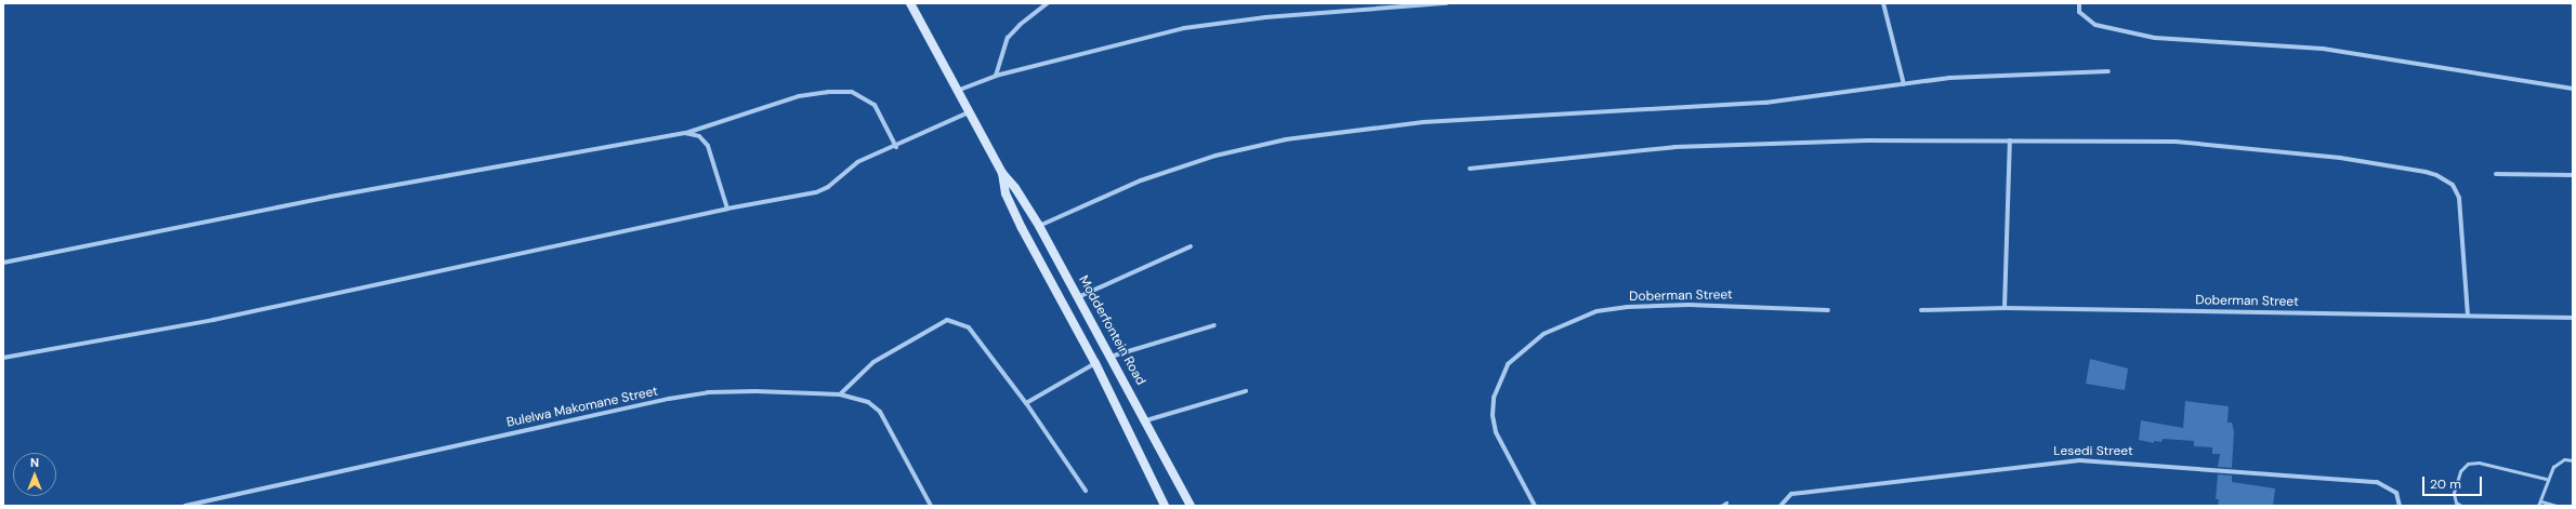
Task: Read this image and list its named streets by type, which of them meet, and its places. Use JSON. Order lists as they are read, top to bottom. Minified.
{"streets":{"main road":["Modderfontein Road"],"street":["Doberman Street","Bulelwa Makomane Street","Lesedi Street"]},"scale_bar":"20 m","north":"top"}
